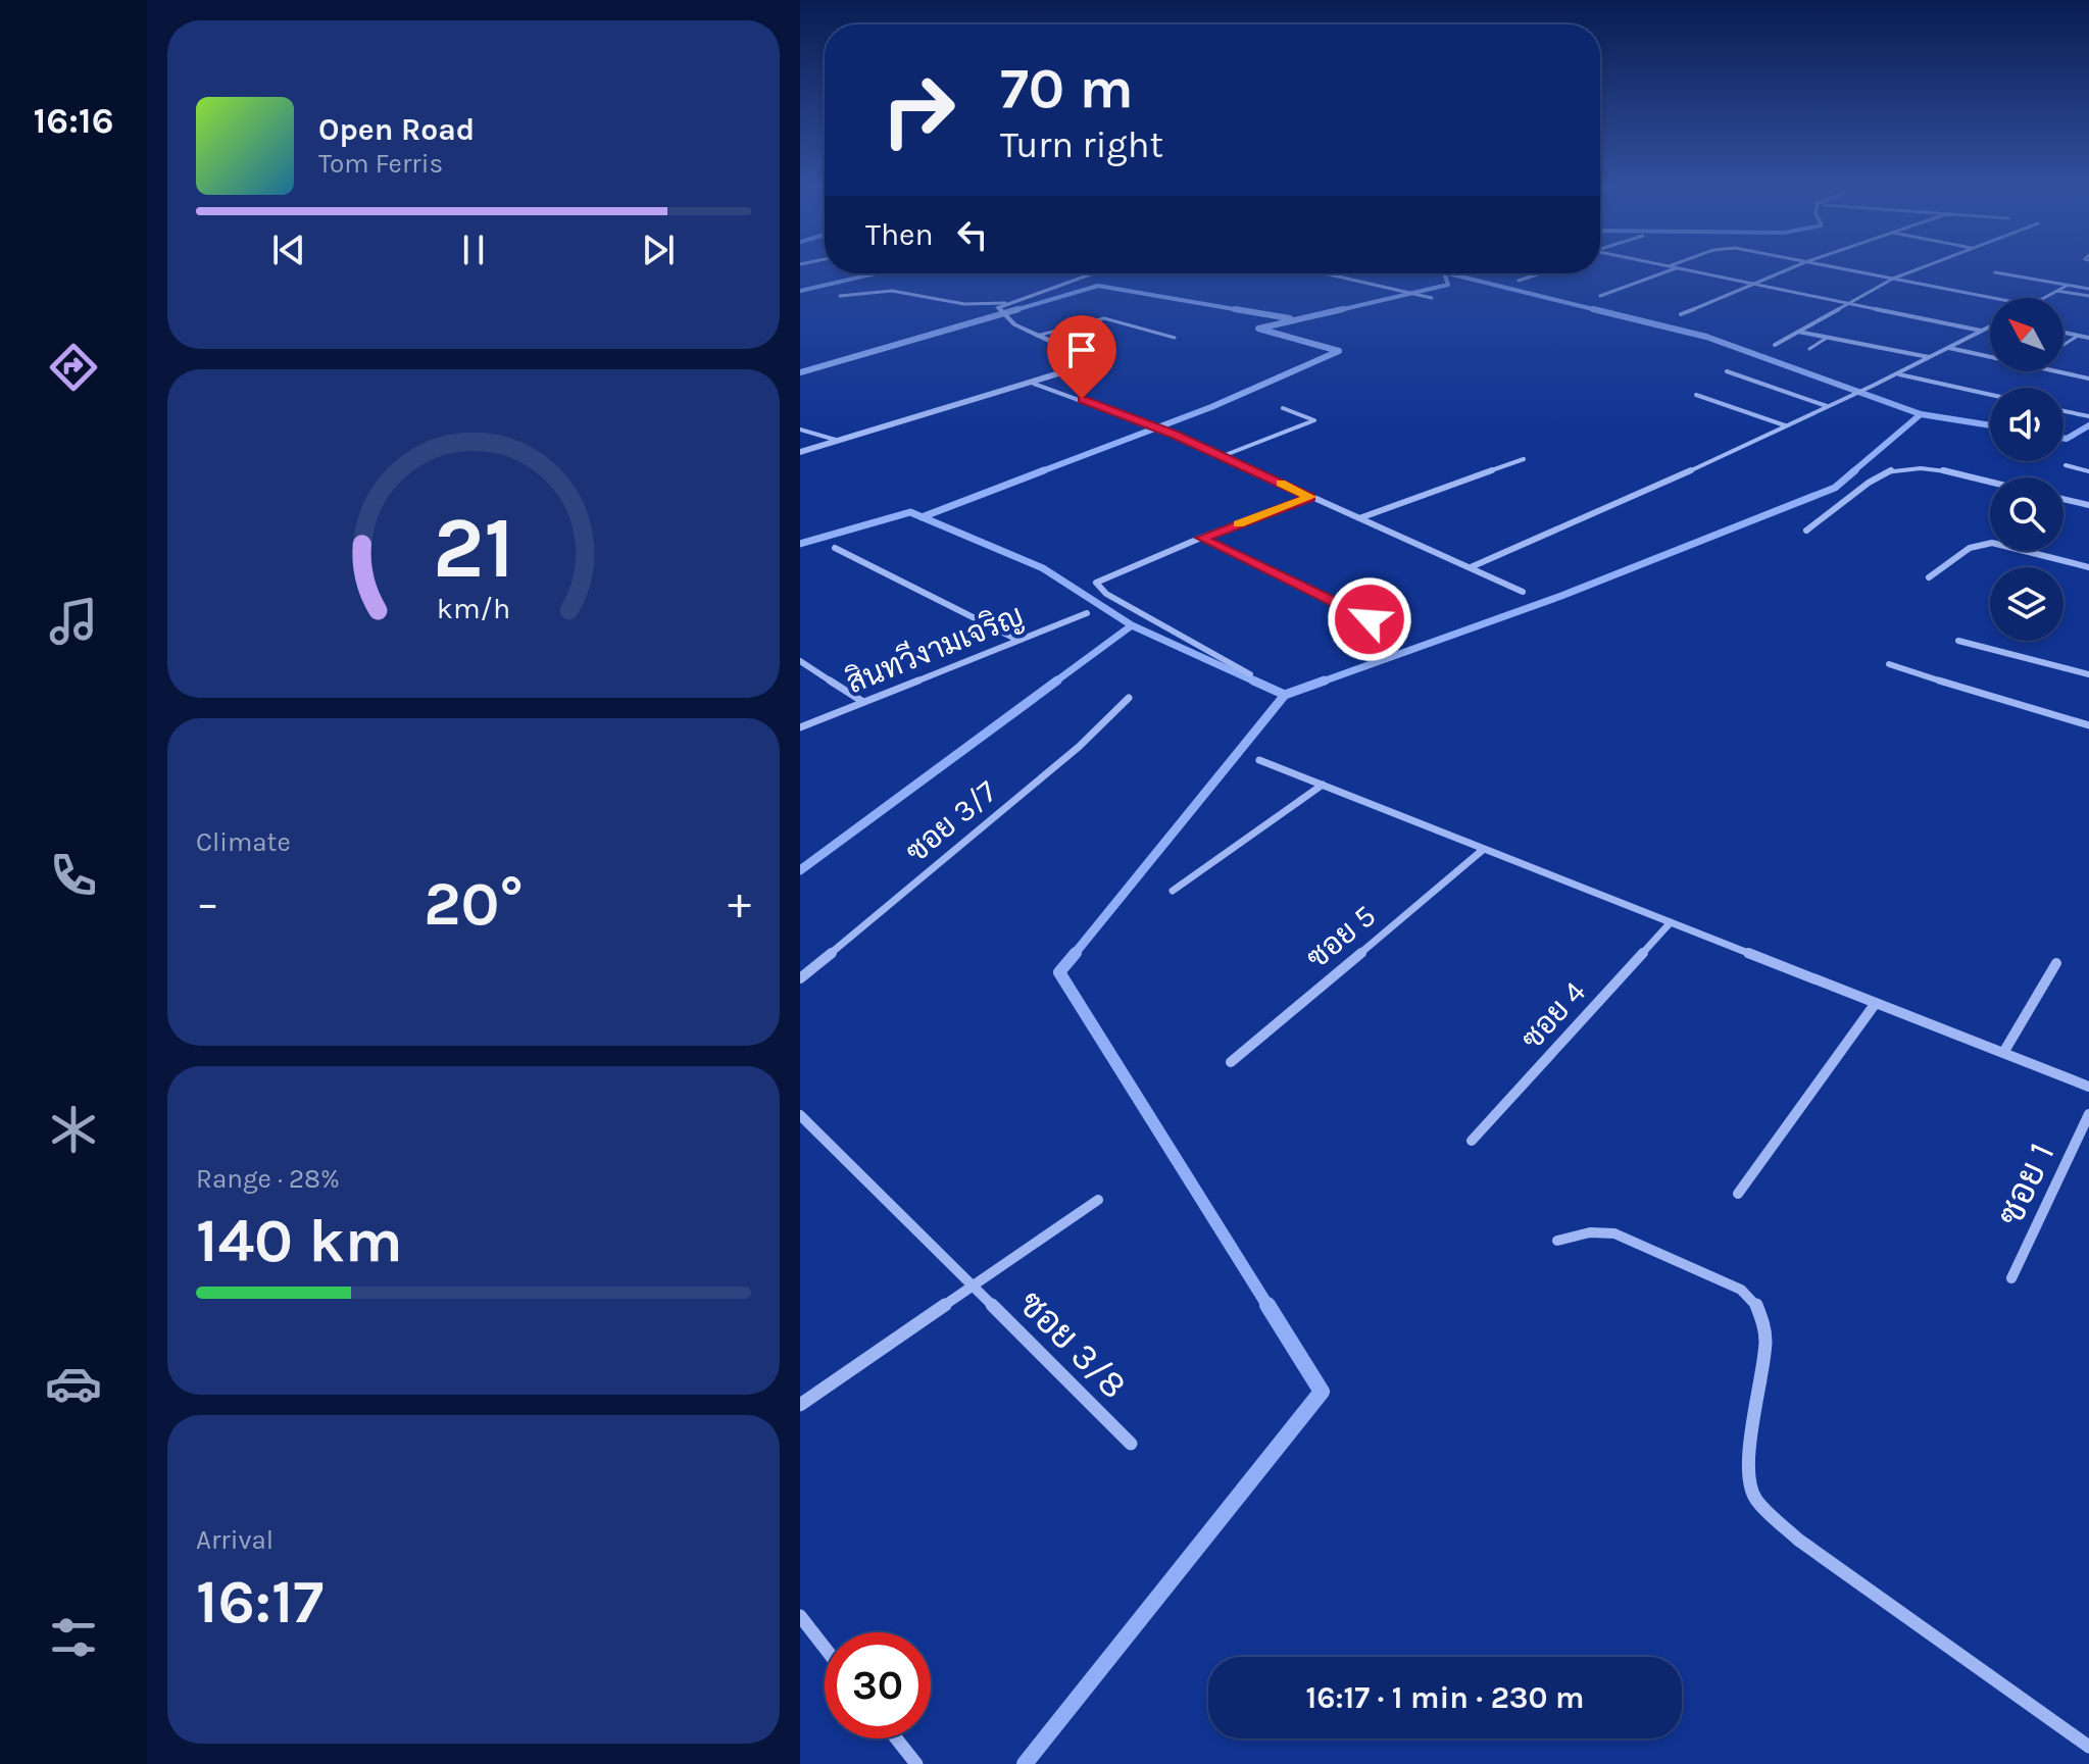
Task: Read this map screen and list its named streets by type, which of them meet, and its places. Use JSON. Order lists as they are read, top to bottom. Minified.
{"streets":{"street":["สินทวีงามเจริญ","ซอย 3/7","ซอย 5","ซอย 4","ซอย 1","ซอย 3/8"]},"north":"top left","page":{"tabs":"16:16","turn":["70 m","Turn right"],"song":["Open Road","Tom Ferris"],"then":"Then","tile":["Climate",["Range · 28%","140 km"],["Arrival","16:17"]],"heat":["−","20°","+"],"limit":"30","trip":"16:17 · 1 min · 230 m","gauge":["21","km/h"]}}
